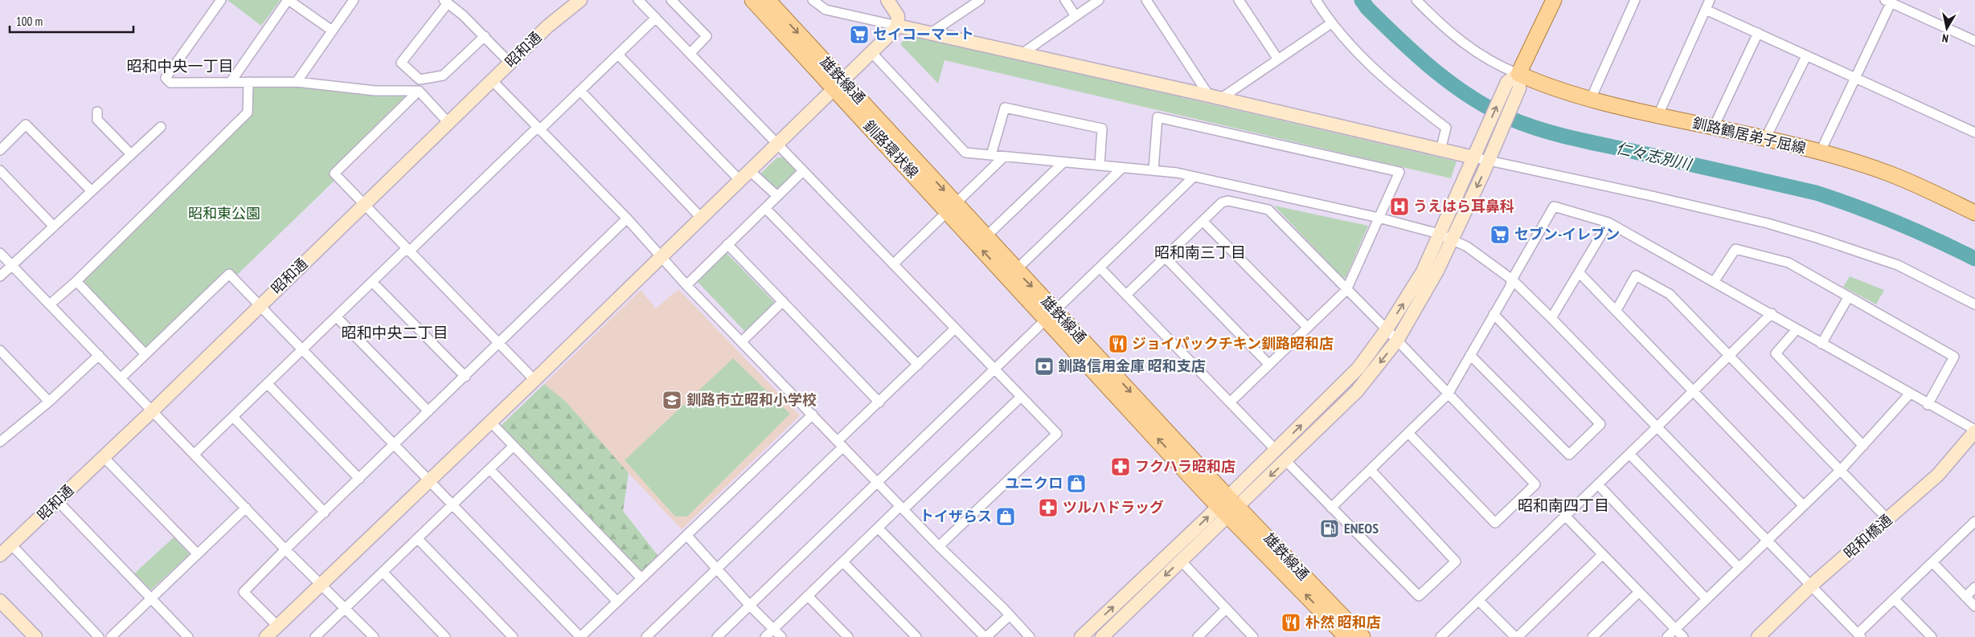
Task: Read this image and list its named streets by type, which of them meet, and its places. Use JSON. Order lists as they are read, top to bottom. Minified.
{"streets":{"main road":["雄鉄線通","釧路鶴居弟子屈線"],"street":["昭和通","昭和橋通"]},"districts":["昭和中央一丁目","昭和南三丁目","昭和中央二丁目","昭和南四丁目"],"water":["仁々志別川"],"parks":["昭和東公園"],"places":{"supermarket":["セイコーマート","セブン-イレブン"],"hospital":["うえはら耳鼻科"],"restaurant":["ジョイパックチキン釧路昭和店","朴然 昭和店"],"bank":["釧路信用金庫 昭和支店"],"school or university":["釧路市立昭和小学校"],"pharmacy":["フクハラ昭和店","ツルハドラッグ"],"shop":["ユニクロ","トイザらス"],"fuel station":["ENEOS"]},"scale_bar":"100 m","north":"bottom"}
